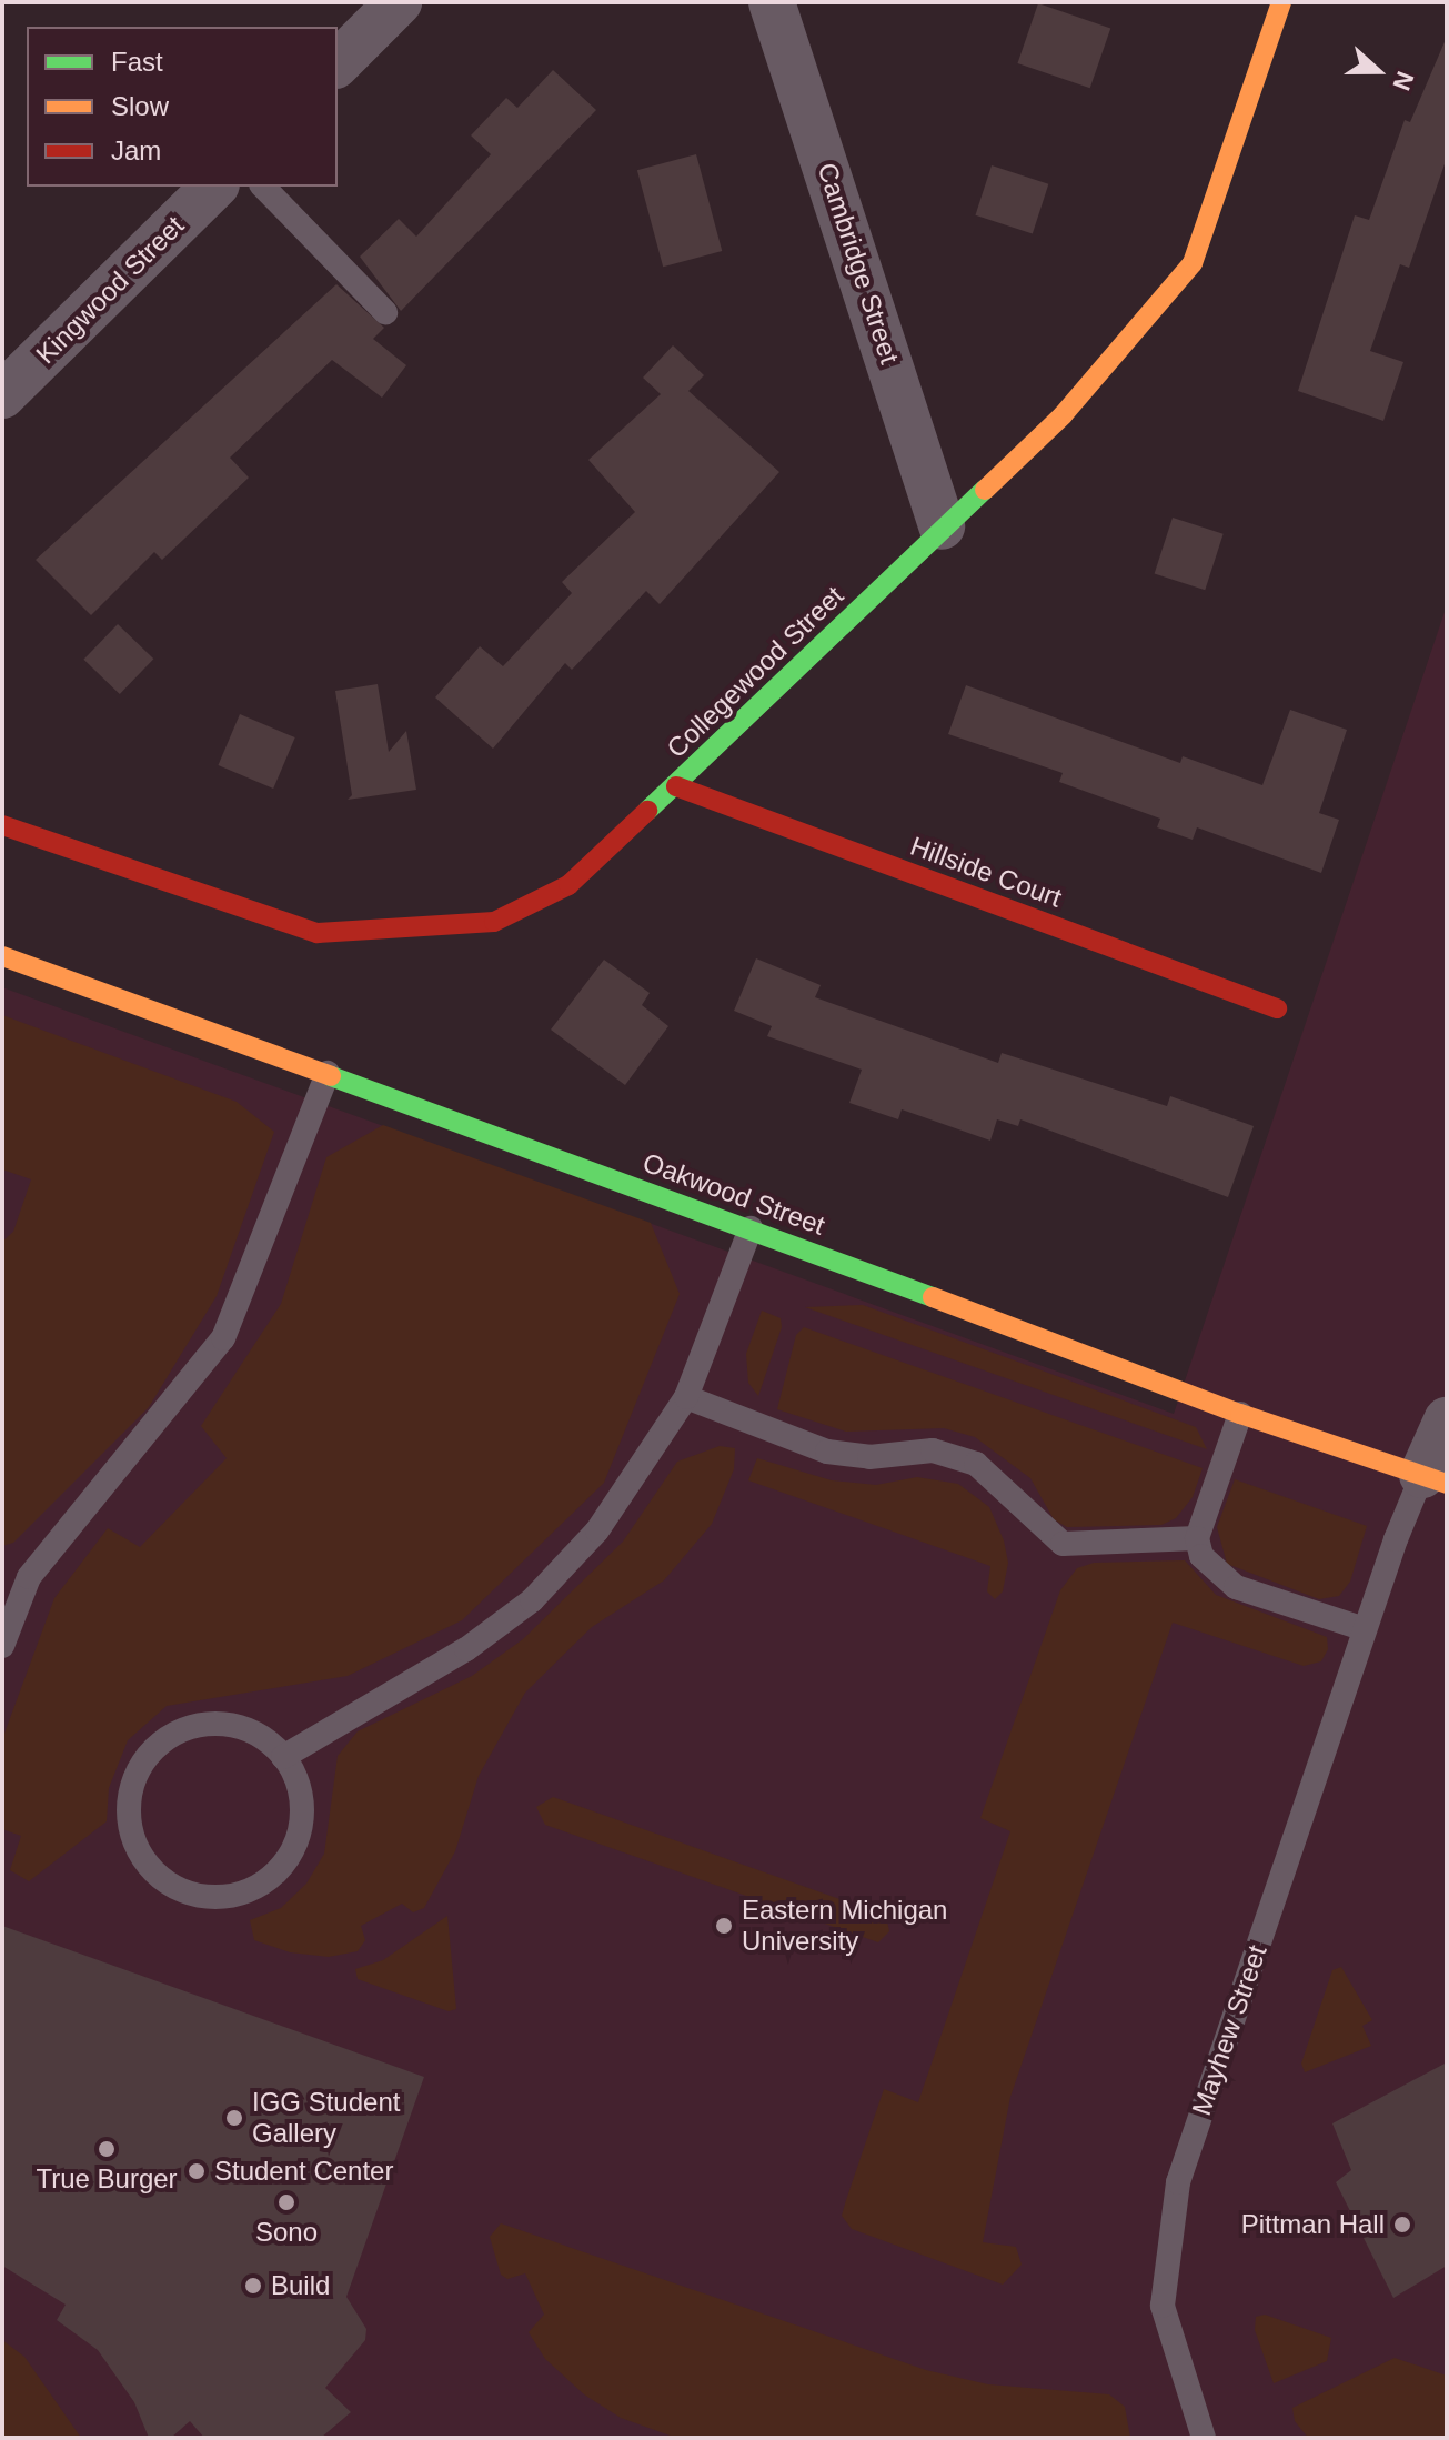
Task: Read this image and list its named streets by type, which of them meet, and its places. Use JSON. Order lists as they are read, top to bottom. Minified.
{"streets":{"street":["Cambridge Street","Kingwood Street","Collegewood Street","Hillside Court","Oakwood Street"],"lane":["Mayhew Street"]},"crossings":[["Cambridge Street","Collegewood Street"],["Collegewood Street","Hillside Court"],["Oakwood Street","Mayhew Street"]],"places":["Eastern Michigan University","IGG Student Gallery","True Burger","Student Center","Sono","Pittman Hall","Build"],"legend":["Fast","Slow","Jam"],"north":"right"}
